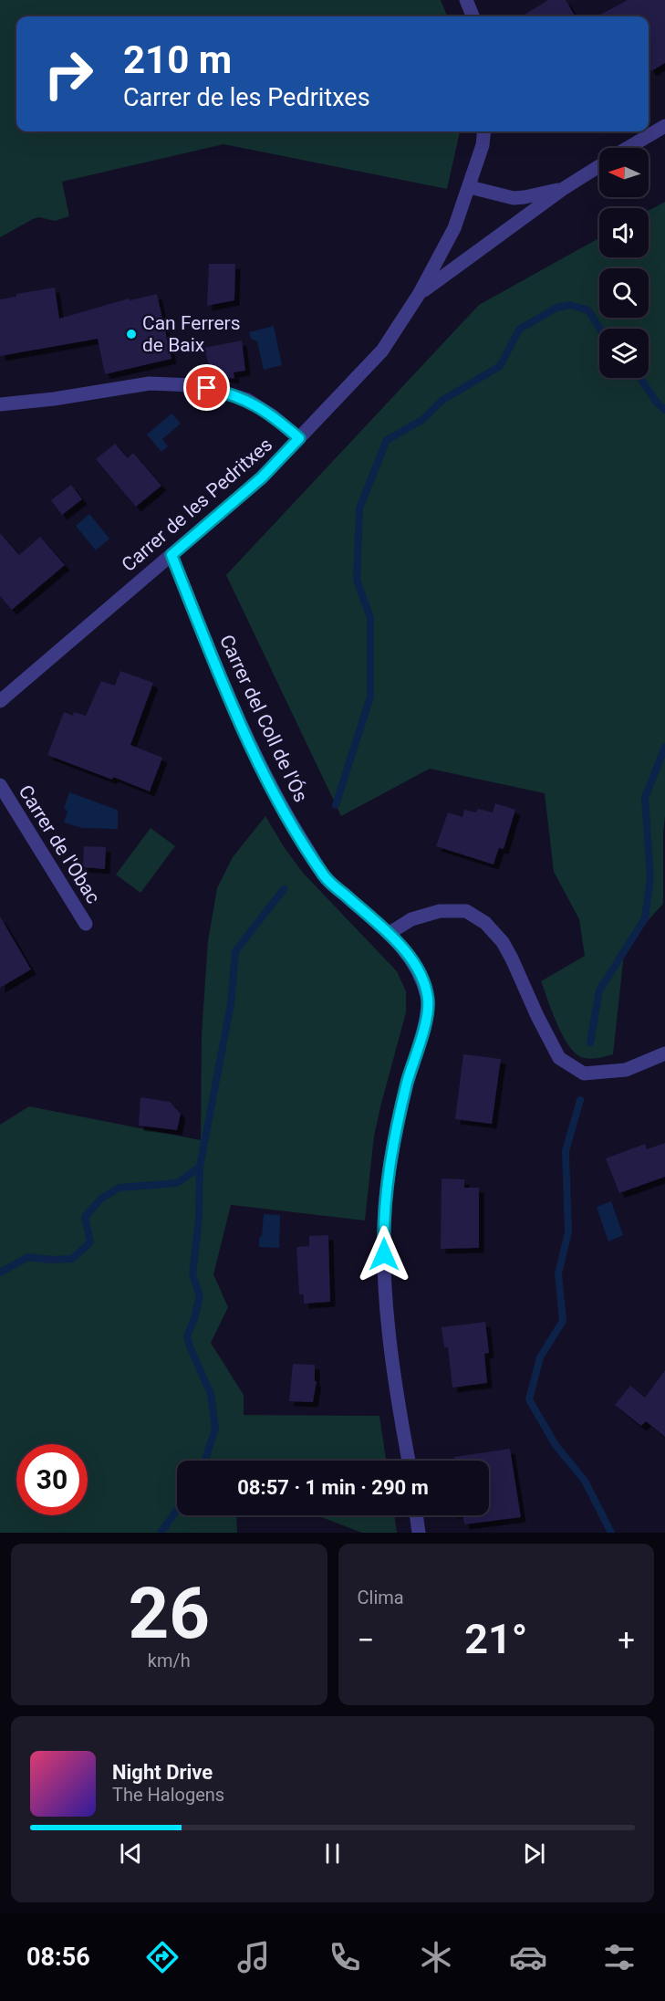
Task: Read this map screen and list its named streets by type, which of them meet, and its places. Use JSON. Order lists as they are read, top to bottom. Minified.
{"streets":{"street":["Carrer de les Pedritxes","Carrer del Coll de l'Ós","Carrer de l'Obac"]},"crossings":[["Carrer de les Pedritxes","Carrer del Coll de l'Ós"]],"places":["Can Ferrers de Baix"],"north":"left","page":{"turn":["210 m","Carrer de les Pedritxes"],"limit":"30","trip":"08:57 · 1 min · 290 m","tile":[["26","km/h"],"Clima"],"heat":["−","21°","+"],"song":["Night Drive","The Halogens"],"tabs":"08:56"}}
